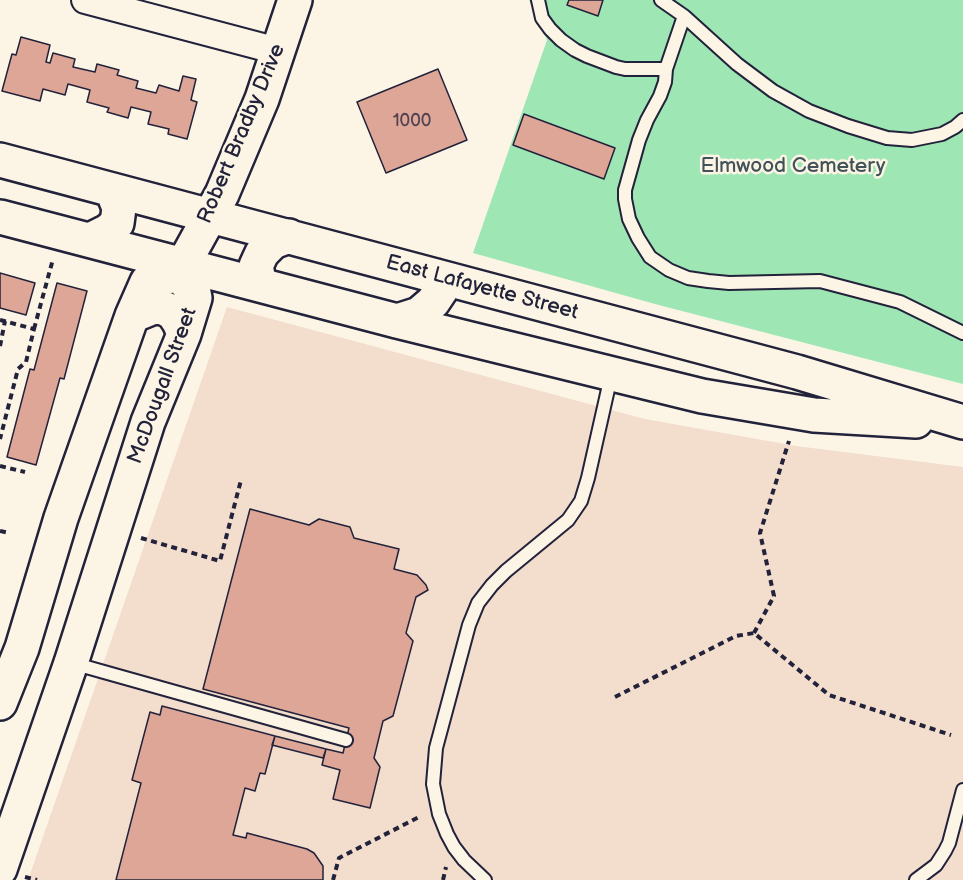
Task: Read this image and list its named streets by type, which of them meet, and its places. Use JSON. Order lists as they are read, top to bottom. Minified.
{"streets":{"street":["Robert Bradby Drive","East Lafayette Street","McDougall Street"]},"crossings":[["Robert Bradby Drive","East Lafayette Street"],["Robert Bradby Drive","McDougall Street"],["East Lafayette Street","McDougall Street"]],"parks":["Elmwood Cemetery"],"house_numbers":["1000"]}
